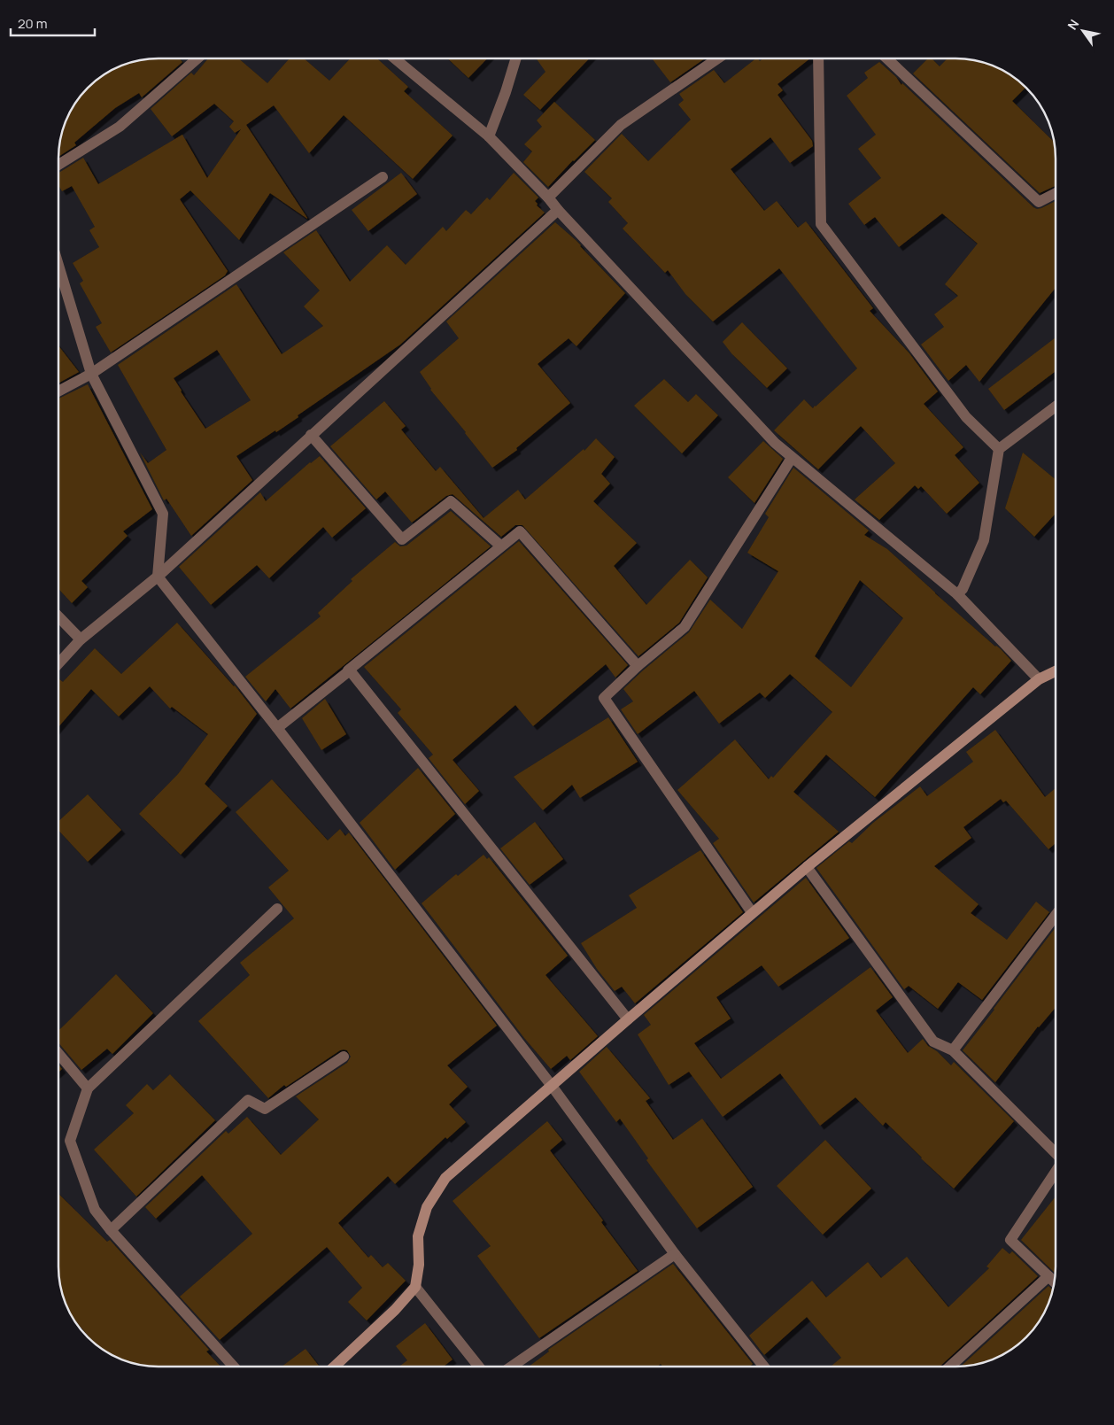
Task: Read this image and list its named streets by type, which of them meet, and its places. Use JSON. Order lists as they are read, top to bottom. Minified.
{"scale_bar":"20 m","north":"top left"}
